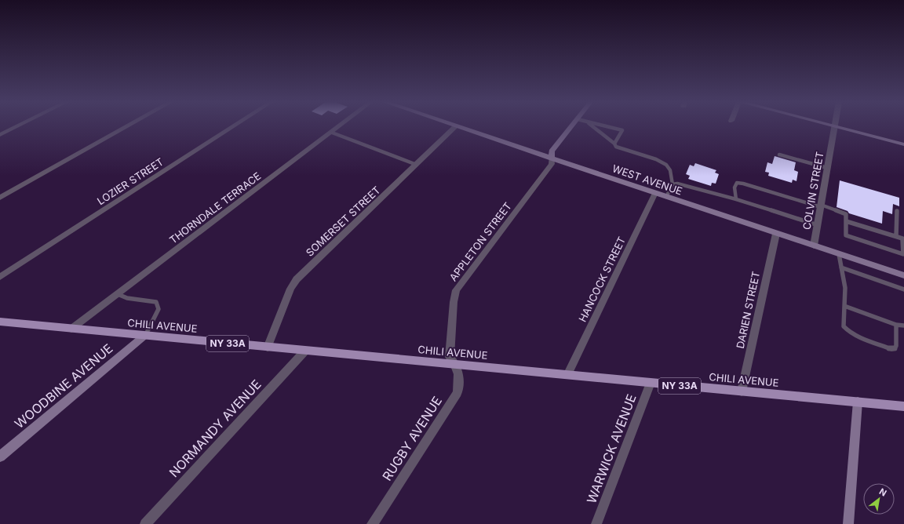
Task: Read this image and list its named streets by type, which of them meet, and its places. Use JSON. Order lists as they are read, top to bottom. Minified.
{"streets":{"main road":["WEST AVENUE","CHILI AVENUE","NY 33A","WOODBINE AVENUE"],"street":["LOZIER STREET","COLVIN STREET","THORNDALE TERRACE","SOMERSET STREET","APPLETON STREET","HANCOCK STREET","DARIEN STREET","NORMANDY AVENUE","RUGBY AVENUE","WARWICK AVENUE"]},"crossings":[["WEST AVENUE","COLVIN STREET"],["WEST AVENUE","SOMERSET STREET"],["WEST AVENUE","APPLETON STREET"],["WEST AVENUE","HANCOCK STREET"],["WEST AVENUE","DARIEN STREET"],["THORNDALE TERRACE","CHILI AVENUE"],["SOMERSET STREET","CHILI AVENUE"],["APPLETON STREET","CHILI AVENUE"],["APPLETON STREET","RUGBY AVENUE"],["HANCOCK STREET","CHILI AVENUE"],["DARIEN STREET","CHILI AVENUE"],["CHILI AVENUE","WOODBINE AVENUE"],["CHILI AVENUE","NORMANDY AVENUE"],["CHILI AVENUE","RUGBY AVENUE"],["CHILI AVENUE","WARWICK AVENUE"]],"north":"top right"}
